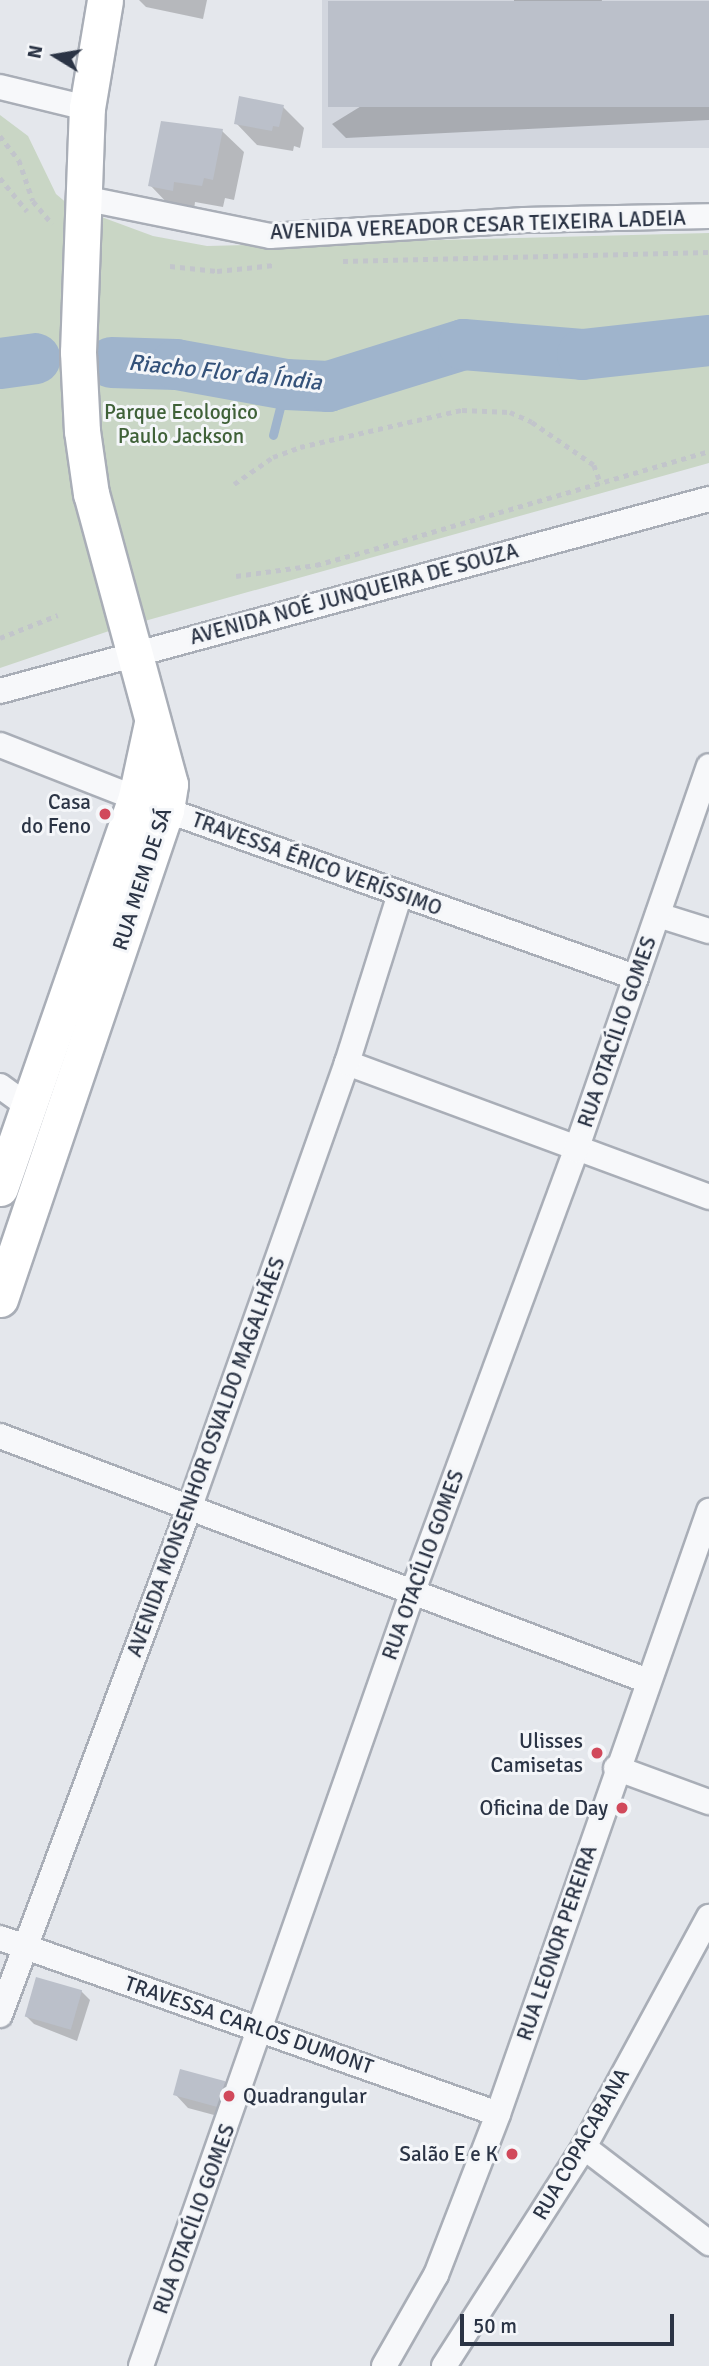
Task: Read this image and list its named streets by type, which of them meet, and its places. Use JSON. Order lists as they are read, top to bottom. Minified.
{"streets":{"street":["AVENIDA VEREADOR CESAR TEIXEIRA LADEIA","AVENIDA NOÉ JUNQUEIRA DE SOUZA","TRAVESSA ÉRICO VERÍSSIMO","RUA MEM DE SÁ","RUA OTACÍLIO GOMES","AVENIDA MONSENHOR OSVALDO MAGALHÃES","RUA LEONOR PEREIRA","TRAVESSA CARLOS DUMONT","RUA COPACABANA"]},"crossings":[["AVENIDA VEREADOR CESAR TEIXEIRA LADEIA","RUA MEM DE SÁ"],["AVENIDA NOÉ JUNQUEIRA DE SOUZA","RUA MEM DE SÁ"],["TRAVESSA ÉRICO VERÍSSIMO","RUA MEM DE SÁ"],["TRAVESSA ÉRICO VERÍSSIMO","RUA OTACÍLIO GOMES"],["TRAVESSA ÉRICO VERÍSSIMO","AVENIDA MONSENHOR OSVALDO MAGALHÃES"],["RUA OTACÍLIO GOMES","TRAVESSA CARLOS DUMONT"],["AVENIDA MONSENHOR OSVALDO MAGALHÃES","TRAVESSA CARLOS DUMONT"],["RUA LEONOR PEREIRA","TRAVESSA CARLOS DUMONT"]],"water":["Riacho Flor da Índia"],"parks":["Parque Ecologico Paulo Jackson"],"places":["Casa do Feno","Ulisses Camisetas","Oficina de Day","Quadrangular","Salão E e K"],"scale_bar":"50 m","north":"left"}
